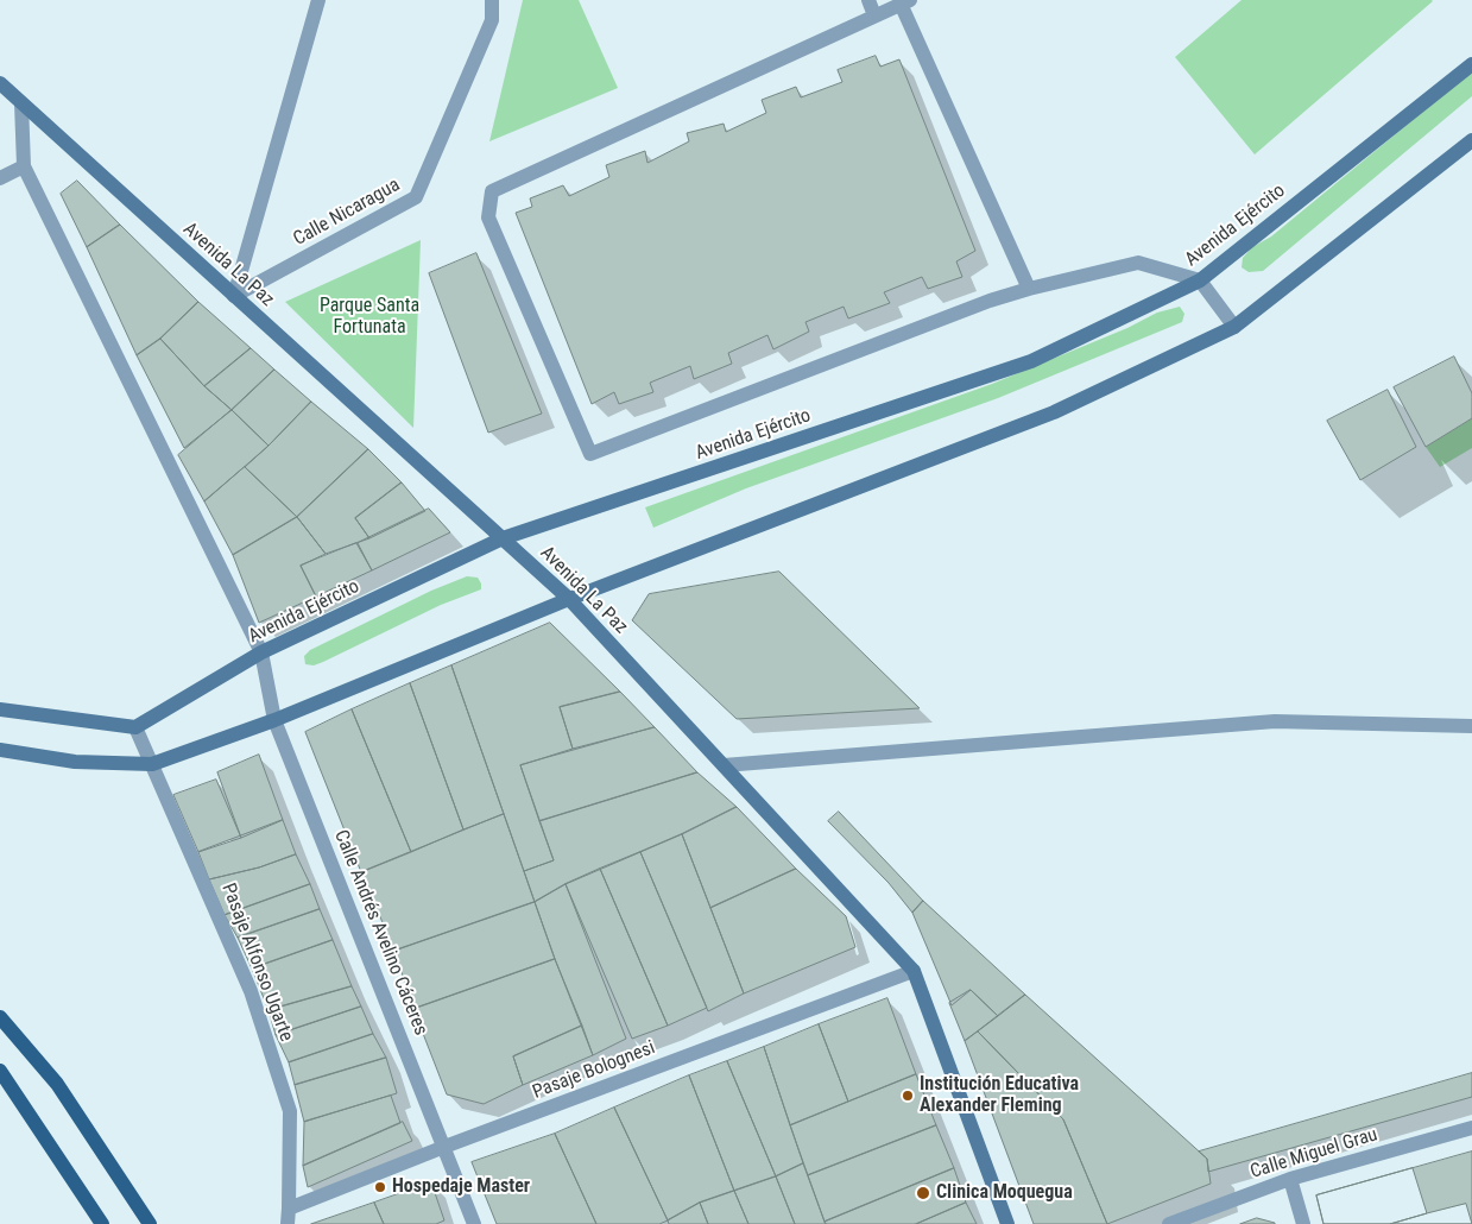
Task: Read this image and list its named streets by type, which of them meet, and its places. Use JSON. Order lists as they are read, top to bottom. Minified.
{"streets":{"main road":["Avenida Ejército","Avenida La Paz"],"street":["Calle Nicaragua","Calle Andrés Avelino Cáceres","Pasaje Alfonso Ugarte","Pasaje Bolognesi","Calle Miguel Grau"]},"crossings":[["Calle Nicaragua","Avenida La Paz"],["Avenida Ejército","Avenida La Paz"],["Avenida Ejército","Calle Andrés Avelino Cáceres"],["Avenida Ejército","Pasaje Alfonso Ugarte"],["Avenida La Paz","Pasaje Bolognesi"],["Calle Andrés Avelino Cáceres","Pasaje Bolognesi"],["Pasaje Alfonso Ugarte","Pasaje Bolognesi"]],"parks":["Parque Santa Fortunata"],"places":["Institución Educativa Alexander Fleming","Hospedaje Master","Clinica Moquegua"]}
